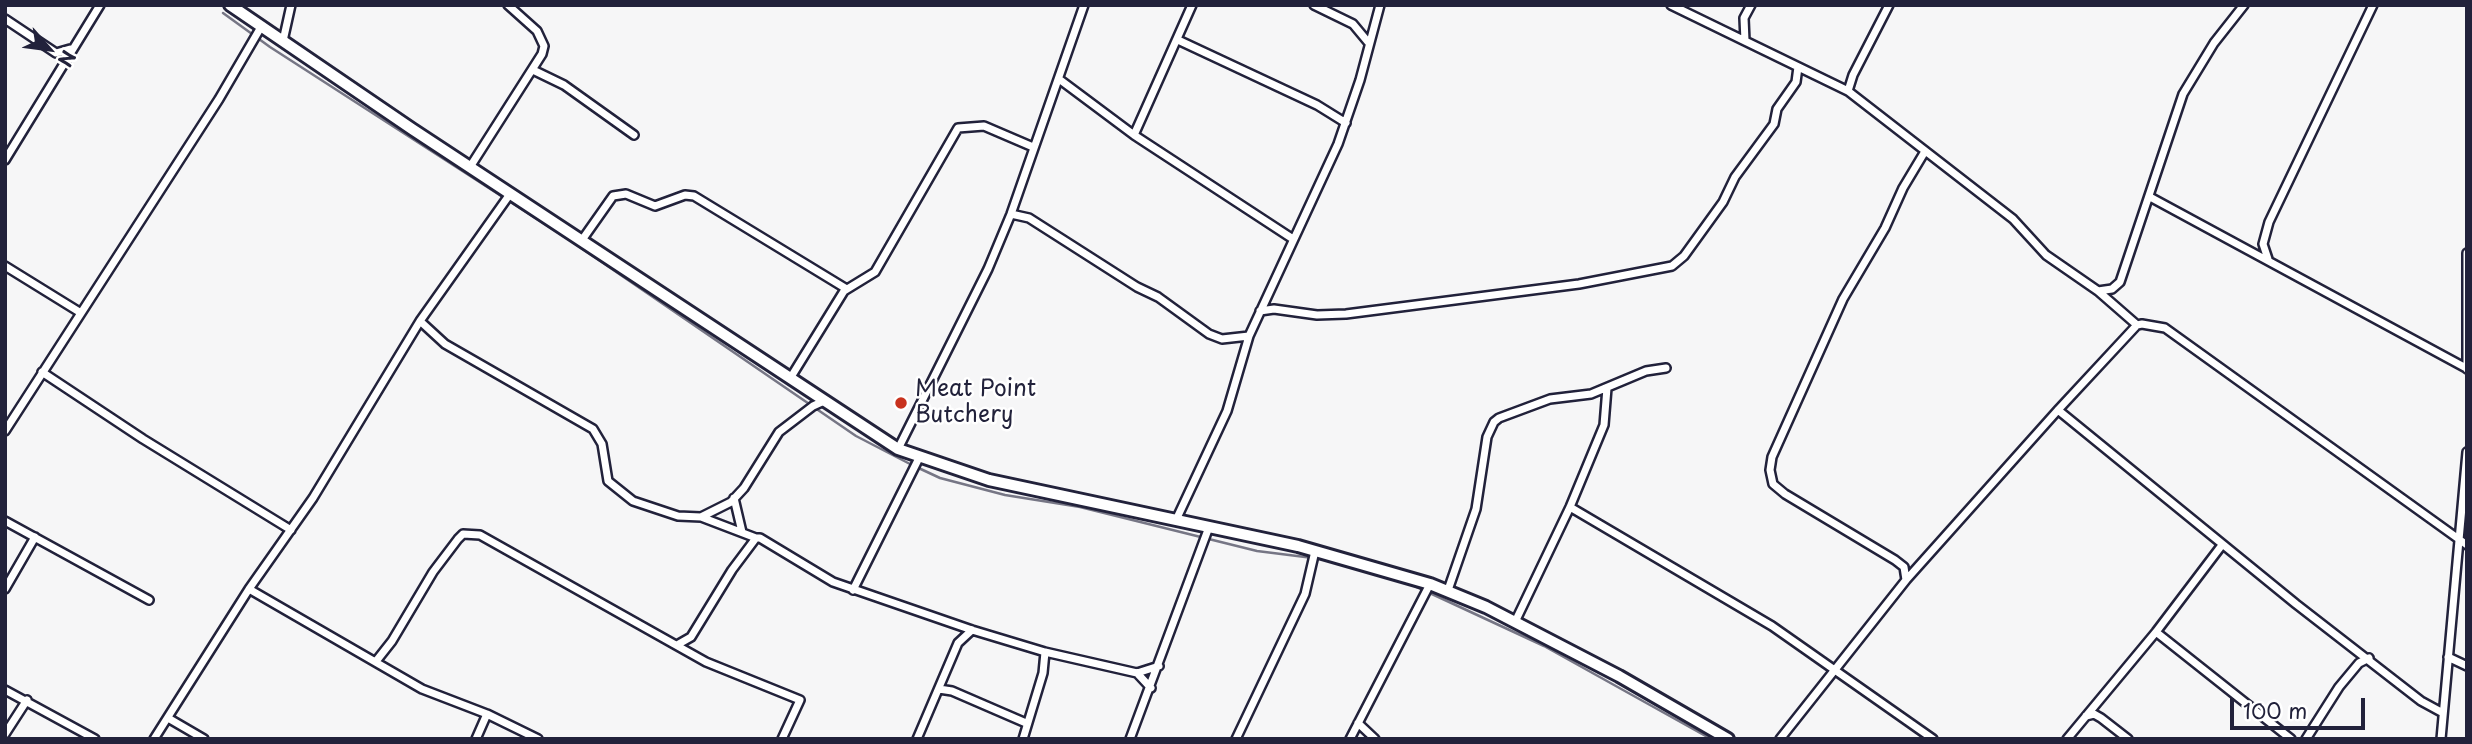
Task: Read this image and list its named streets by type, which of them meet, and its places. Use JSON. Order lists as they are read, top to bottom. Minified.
{"places":["Meat Point Butchery"],"scale_bar":"100 m","north":"bottom right"}
